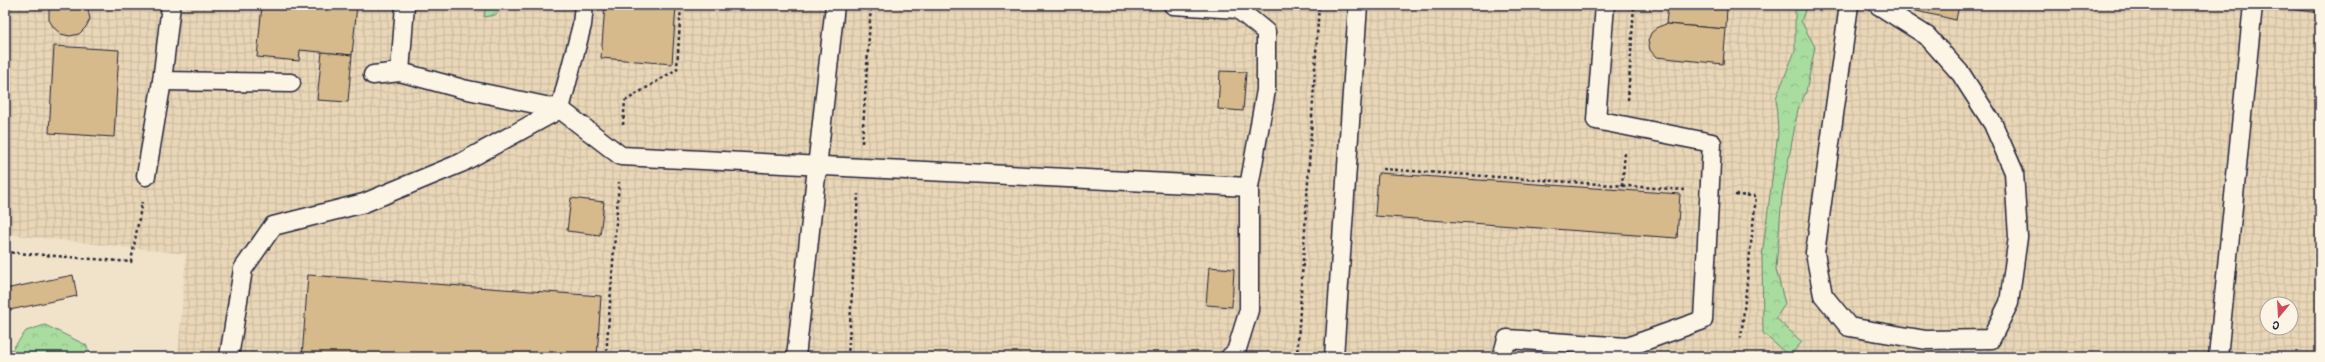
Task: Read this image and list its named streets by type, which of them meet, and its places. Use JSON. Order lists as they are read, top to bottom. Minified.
{"north":"bottom"}
